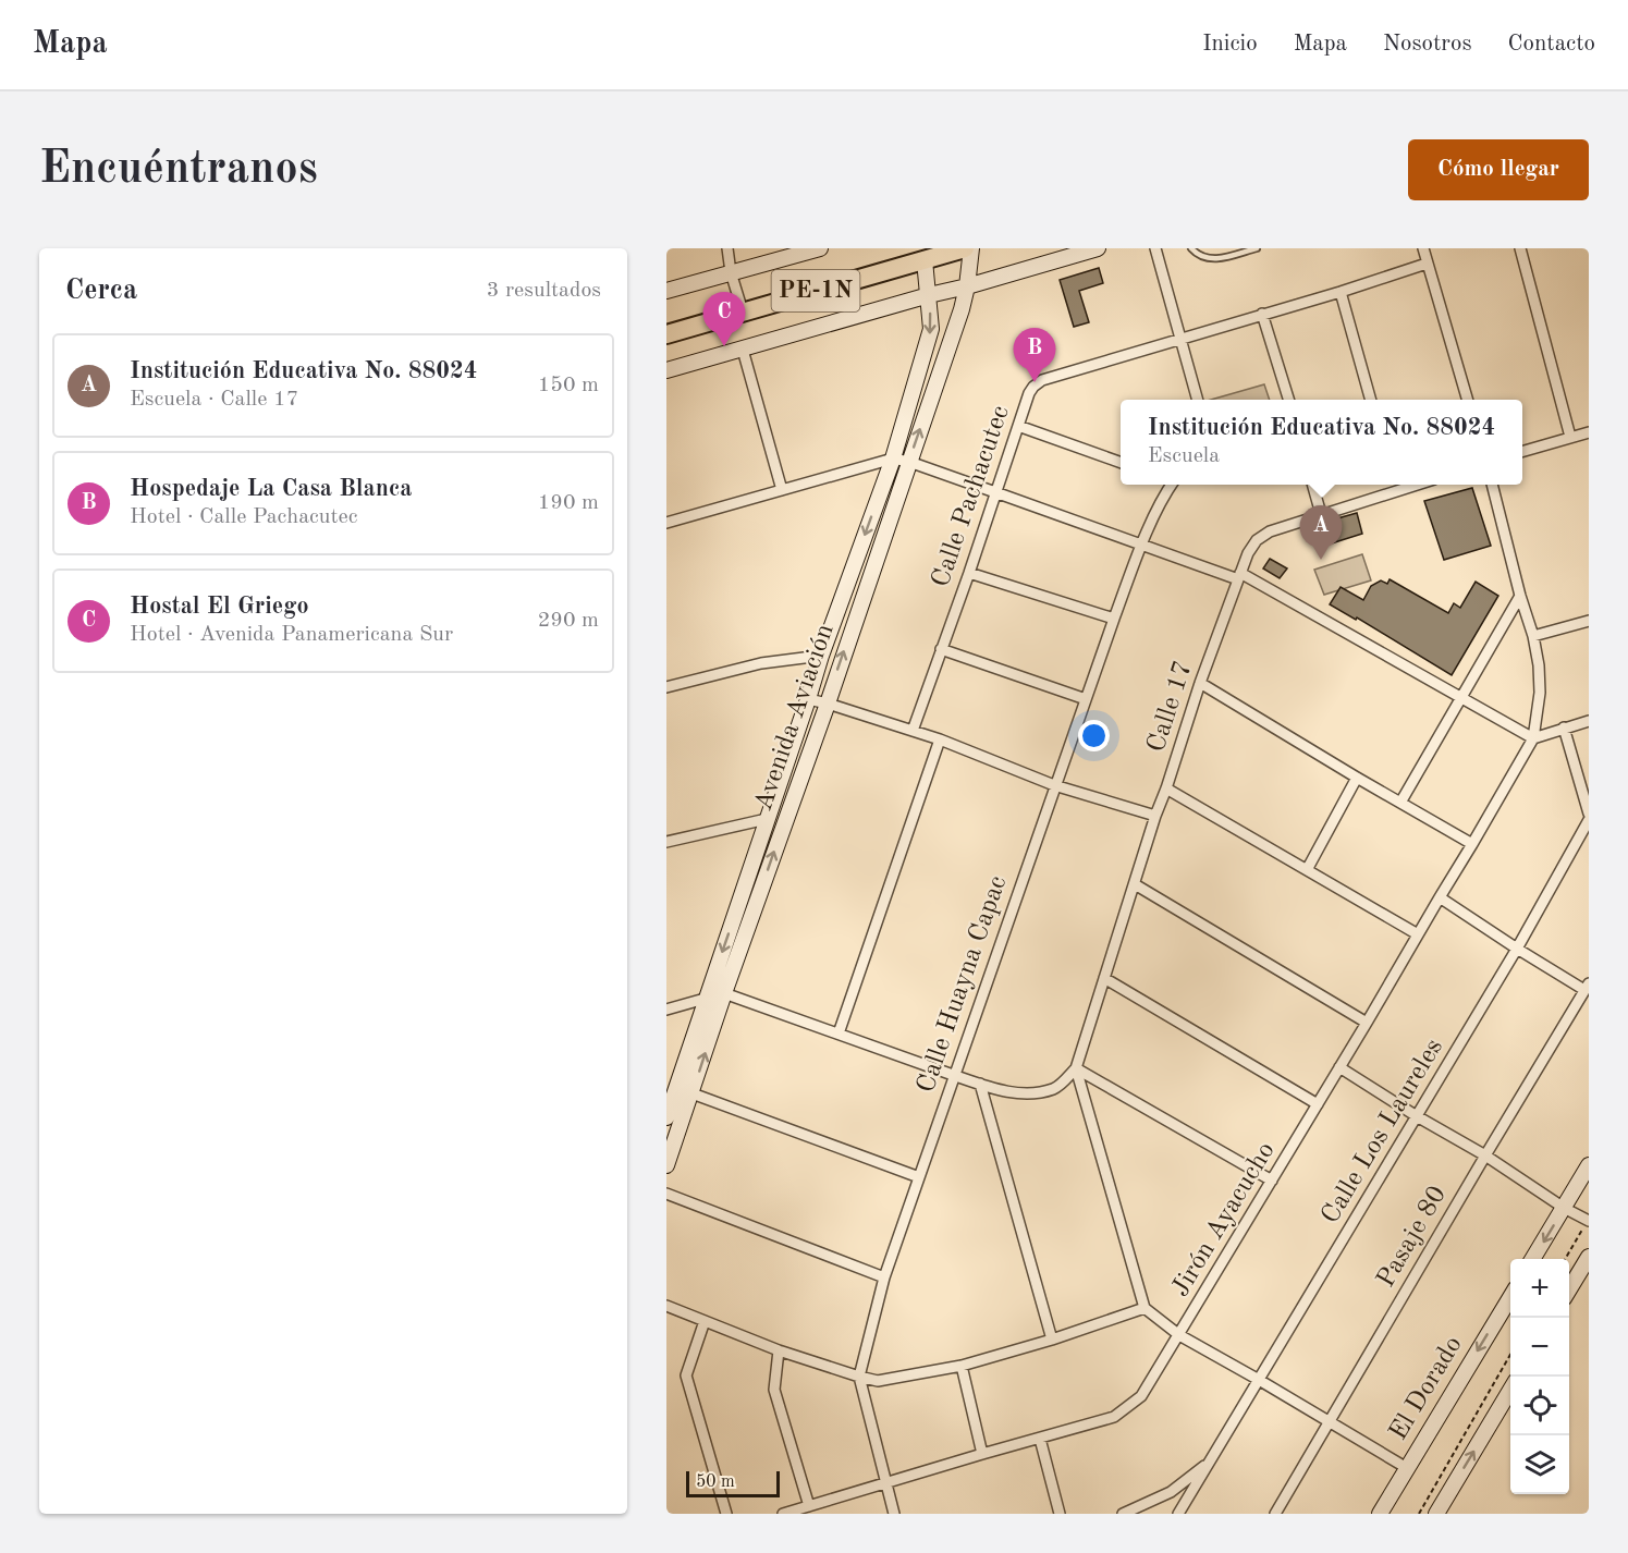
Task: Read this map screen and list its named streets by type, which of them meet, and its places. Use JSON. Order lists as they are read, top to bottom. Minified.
{"streets":{"highway":["PE-1N"],"street":["Calle Pachacutec","Calle 17","Avenida Aviación","Calle Huayna Capac","Calle Los Laureles","Jirón Ayacucho","Pasaje 80","El Dorado"]},"crossings":[["PE-1N","Avenida Aviación"],["Calle Huayna Capac","Jirón Ayacucho"]],"scale_bar":"50 m","page":{"header":"Mapa","nav":["Inicio","Mapa","Nosotros","Contacto"],"buttons":"Cómo llegar","title":"Encuéntranos","heading":["Cerca","3 resultados"],"pins":["C","B","A"],"list":[{"mark":"A","name":"Institución Educativa No. 88024","note":"Escuela · Calle 17","value":"150 m"},{"mark":"B","name":"Hospedaje La Casa Blanca","note":"Hotel · Calle Pachacutec","value":"190 m"},{"mark":"C","name":"Hostal El Griego","note":"Hotel · Avenida Panamericana Sur","value":"290 m"}],"popup":["Institución Educativa No. 88024","Escuela"],"map_buttons":["+","−"],"scale":"50 m"}}
